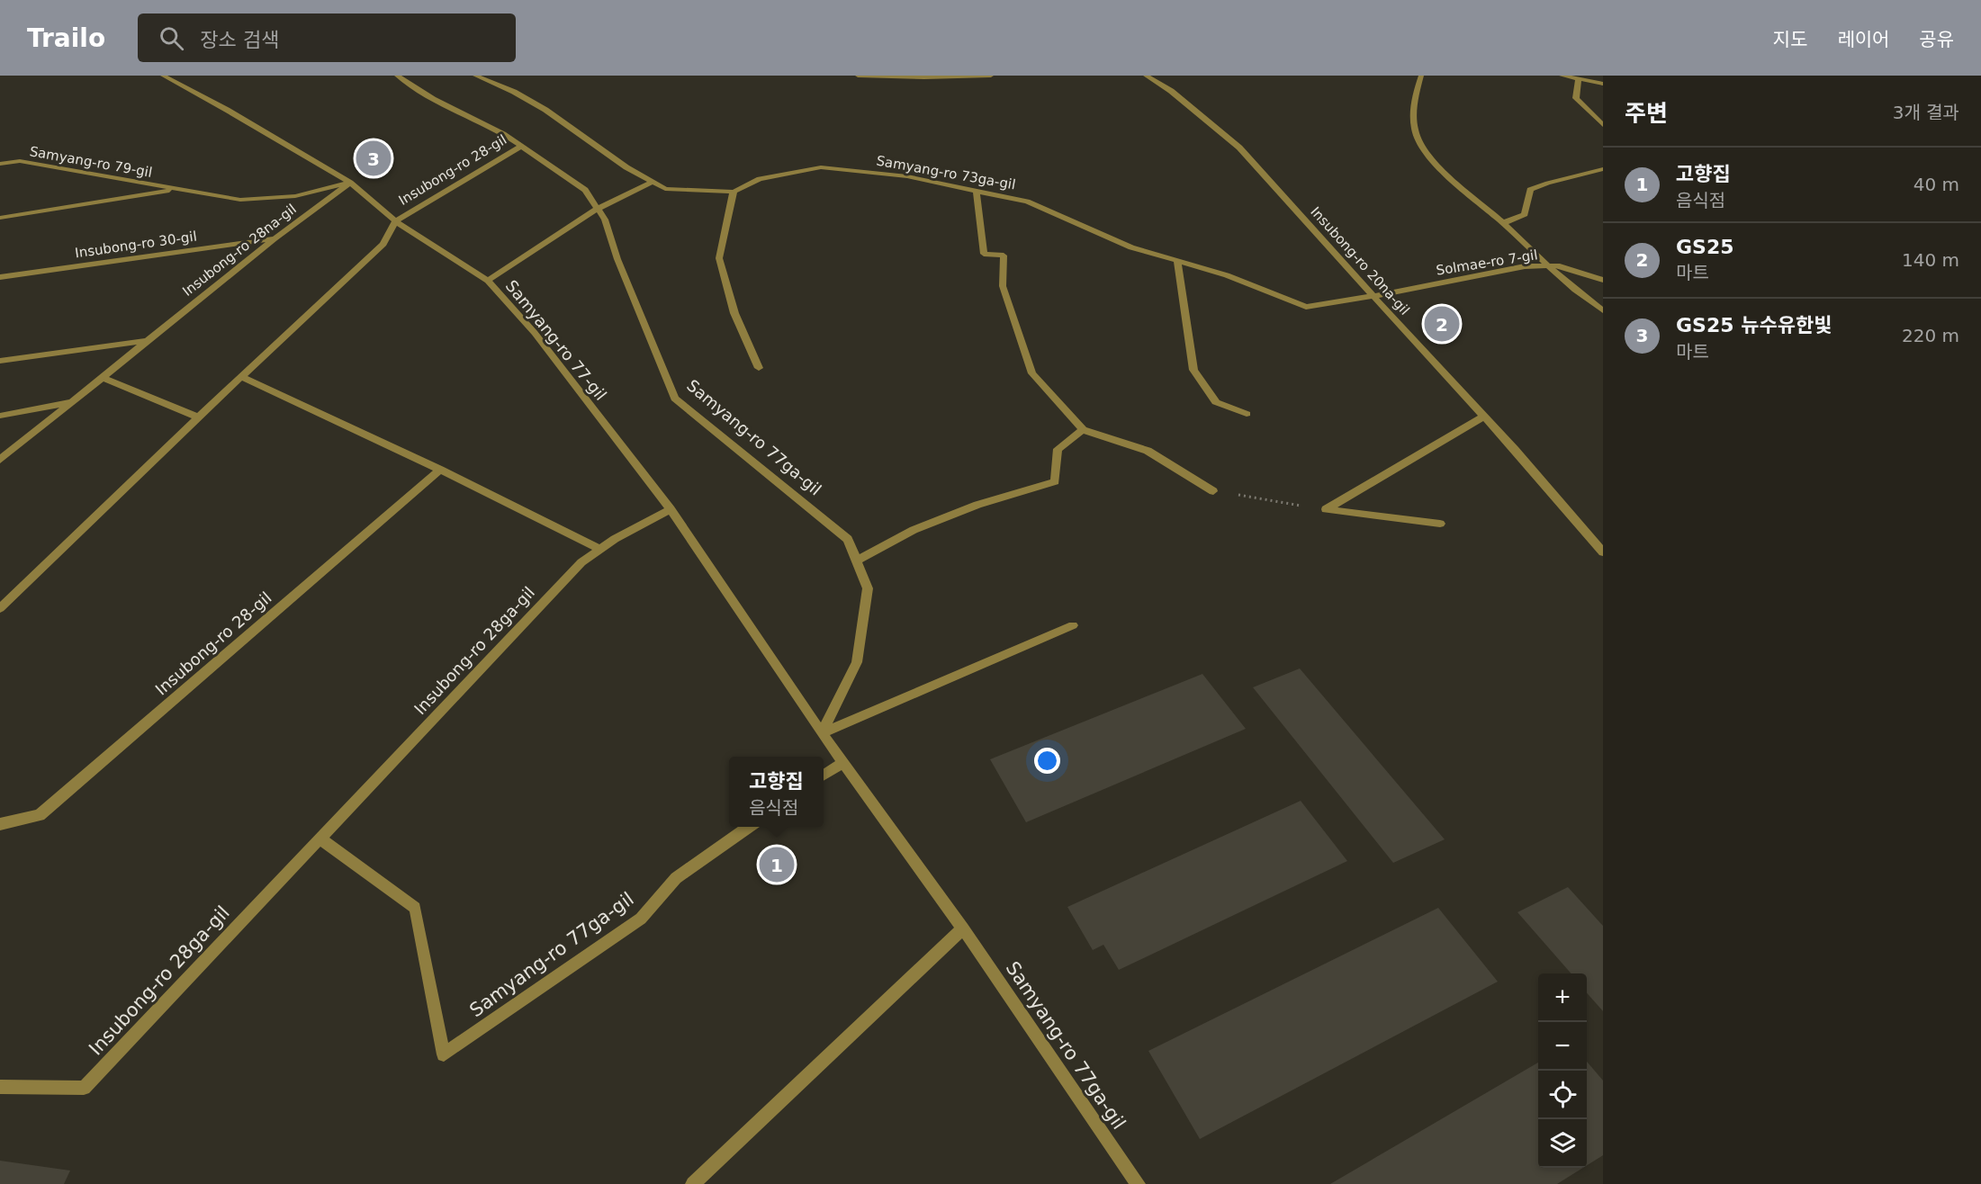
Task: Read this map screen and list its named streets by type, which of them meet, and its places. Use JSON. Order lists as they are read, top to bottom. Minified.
{"streets":{"street":["Samyang-ro 79-gil","Insubong-ro 28-gil","Samyang-ro 73ga-gil","Insubong-ro 30-gil","Insubong-ro 28na-gil","Insubong-ro 20na-gil","Solmae-ro 7-gil","Samyang-ro 77-gil","Samyang-ro 77ga-gil","Insubong-ro 28ga-gil"]},"crossings":[["Samyang-ro 79-gil","Insubong-ro 28na-gil"],["Samyang-ro 79-gil","Samyang-ro 77-gil"],["Insubong-ro 28-gil","Samyang-ro 77-gil"],["Insubong-ro 28-gil","Samyang-ro 77ga-gil"],["Samyang-ro 73ga-gil","Insubong-ro 20na-gil"],["Samyang-ro 73ga-gil","Solmae-ro 7-gil"],["Insubong-ro 30-gil","Insubong-ro 28na-gil"],["Insubong-ro 28na-gil","Samyang-ro 77-gil"],["Insubong-ro 20na-gil","Solmae-ro 7-gil"],["Samyang-ro 77-gil","Samyang-ro 77ga-gil"],["Samyang-ro 77-gil","Insubong-ro 28ga-gil"],["Samyang-ro 77ga-gil","Insubong-ro 28ga-gil"]],"page":{"header":"Trailo","search":"장소 검색","nav":["지도","레이어","공유"],"heading":["주변","3개 결과"],"pins":["3","2","1"],"list":[{"mark":"1","name":"고향집","note":"음식점","value":"40 m"},{"mark":"2","name":"GS25","note":"마트","value":"140 m"},{"mark":"3","name":"GS25 뉴수유한빛","note":"마트","value":"220 m"}],"popup":["고향집","음식점"],"map_buttons":["+","−"]}}
